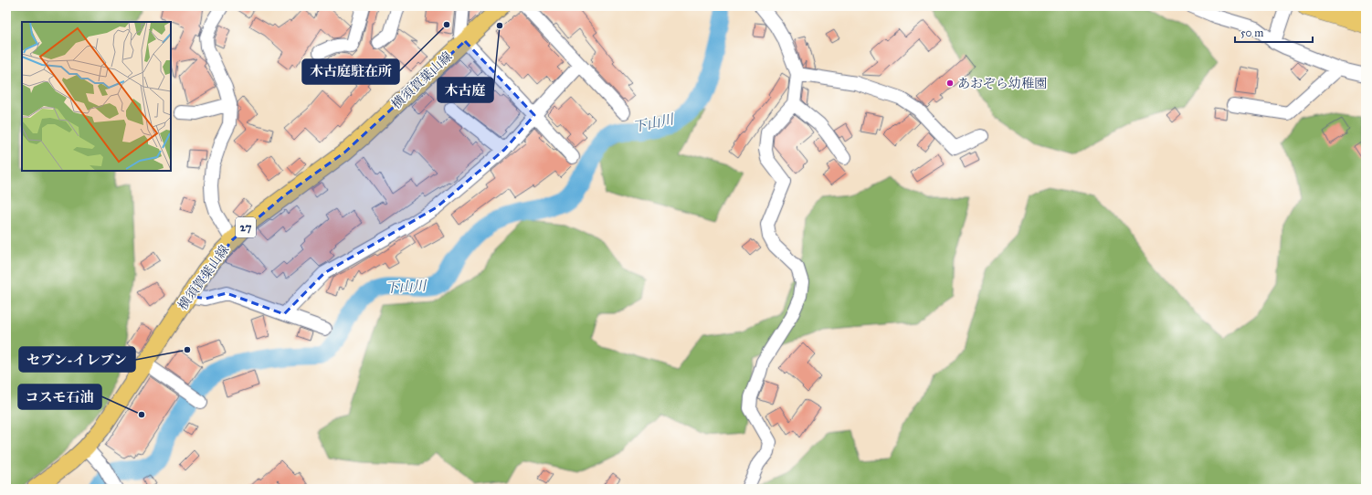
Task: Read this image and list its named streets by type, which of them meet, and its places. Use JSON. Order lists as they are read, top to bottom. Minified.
{"streets":{"main road":["横須賀葉山線","27"]},"water":["下山川"],"places":["木古庭駐在所","木古庭","あおぞら幼稚園","セブン-イレブン","コスモ石油"],"scale_bar":"50 m"}
